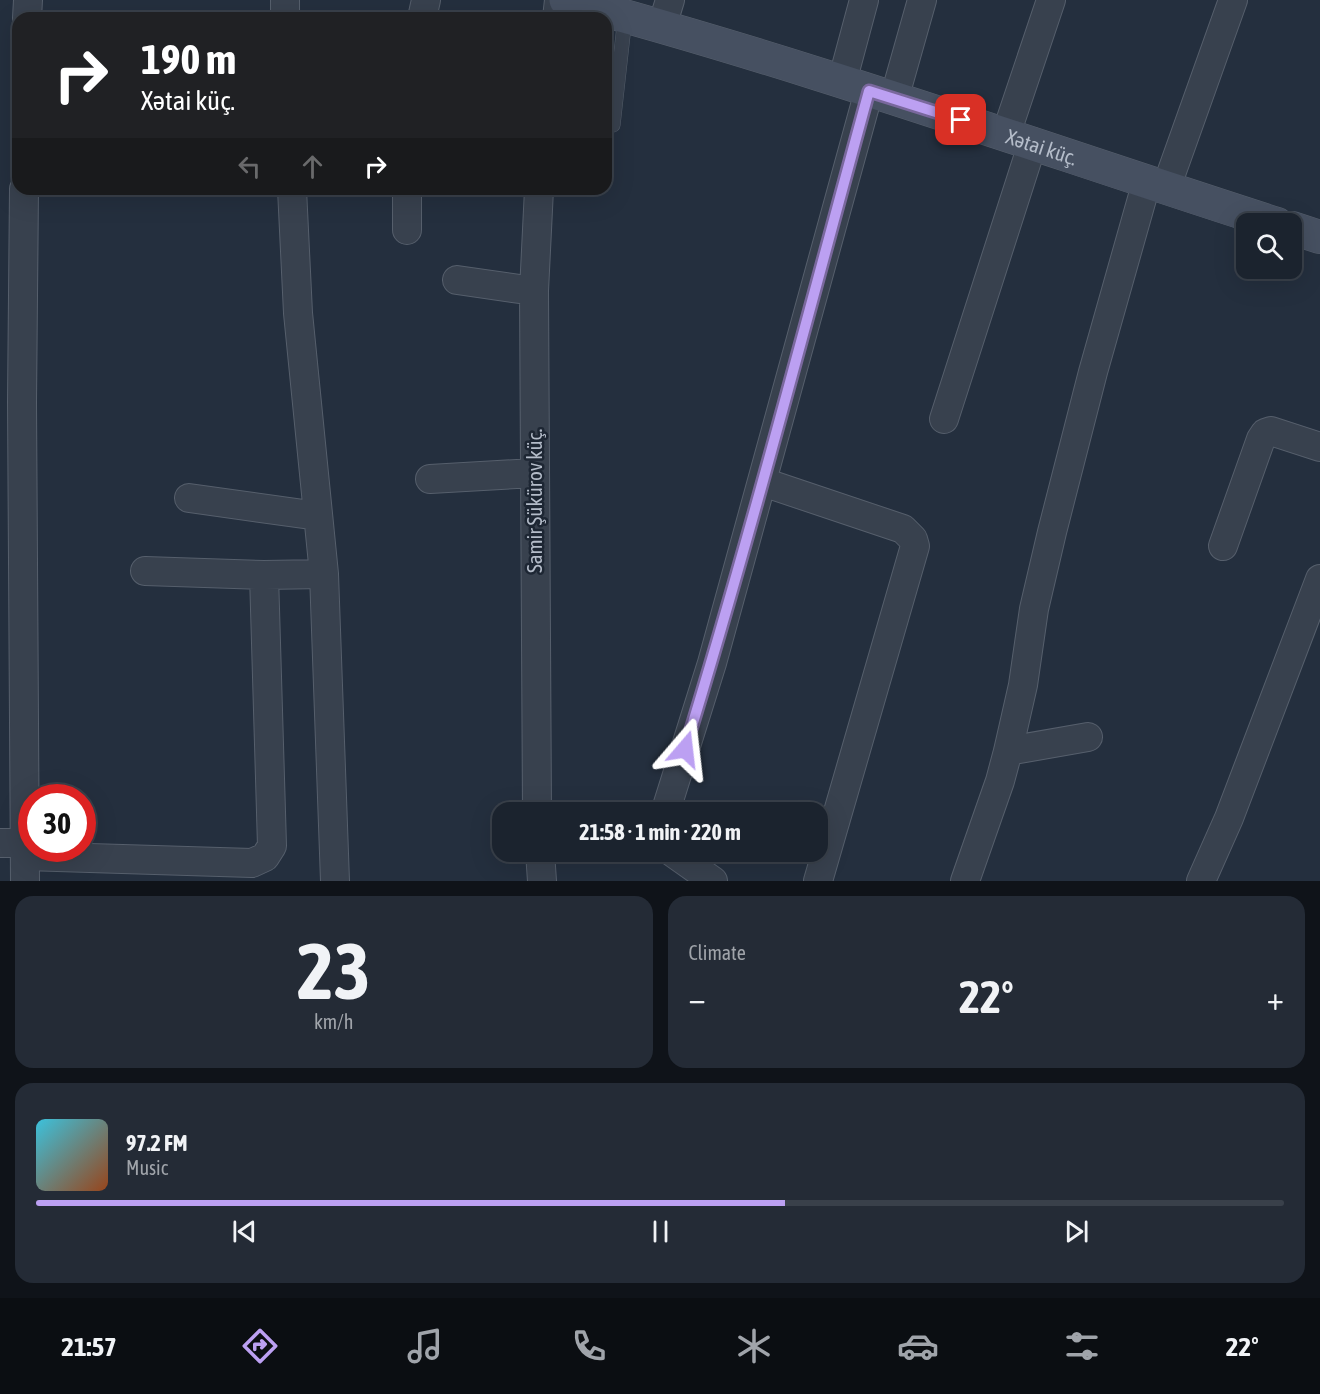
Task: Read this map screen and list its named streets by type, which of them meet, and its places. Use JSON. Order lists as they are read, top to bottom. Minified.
{"streets":{"street":["Xətai küç.","Samir Şükürov küç."]},"page":{"turn":["190 m","Xətai küç."],"limit":"30","trip":"21:58 · 1 min · 220 m","tile":[["23","km/h"],"Climate"],"heat":["−","22°","+"],"song":["97.2 FM","Music"],"tabs":["21:57","22°"]}}
